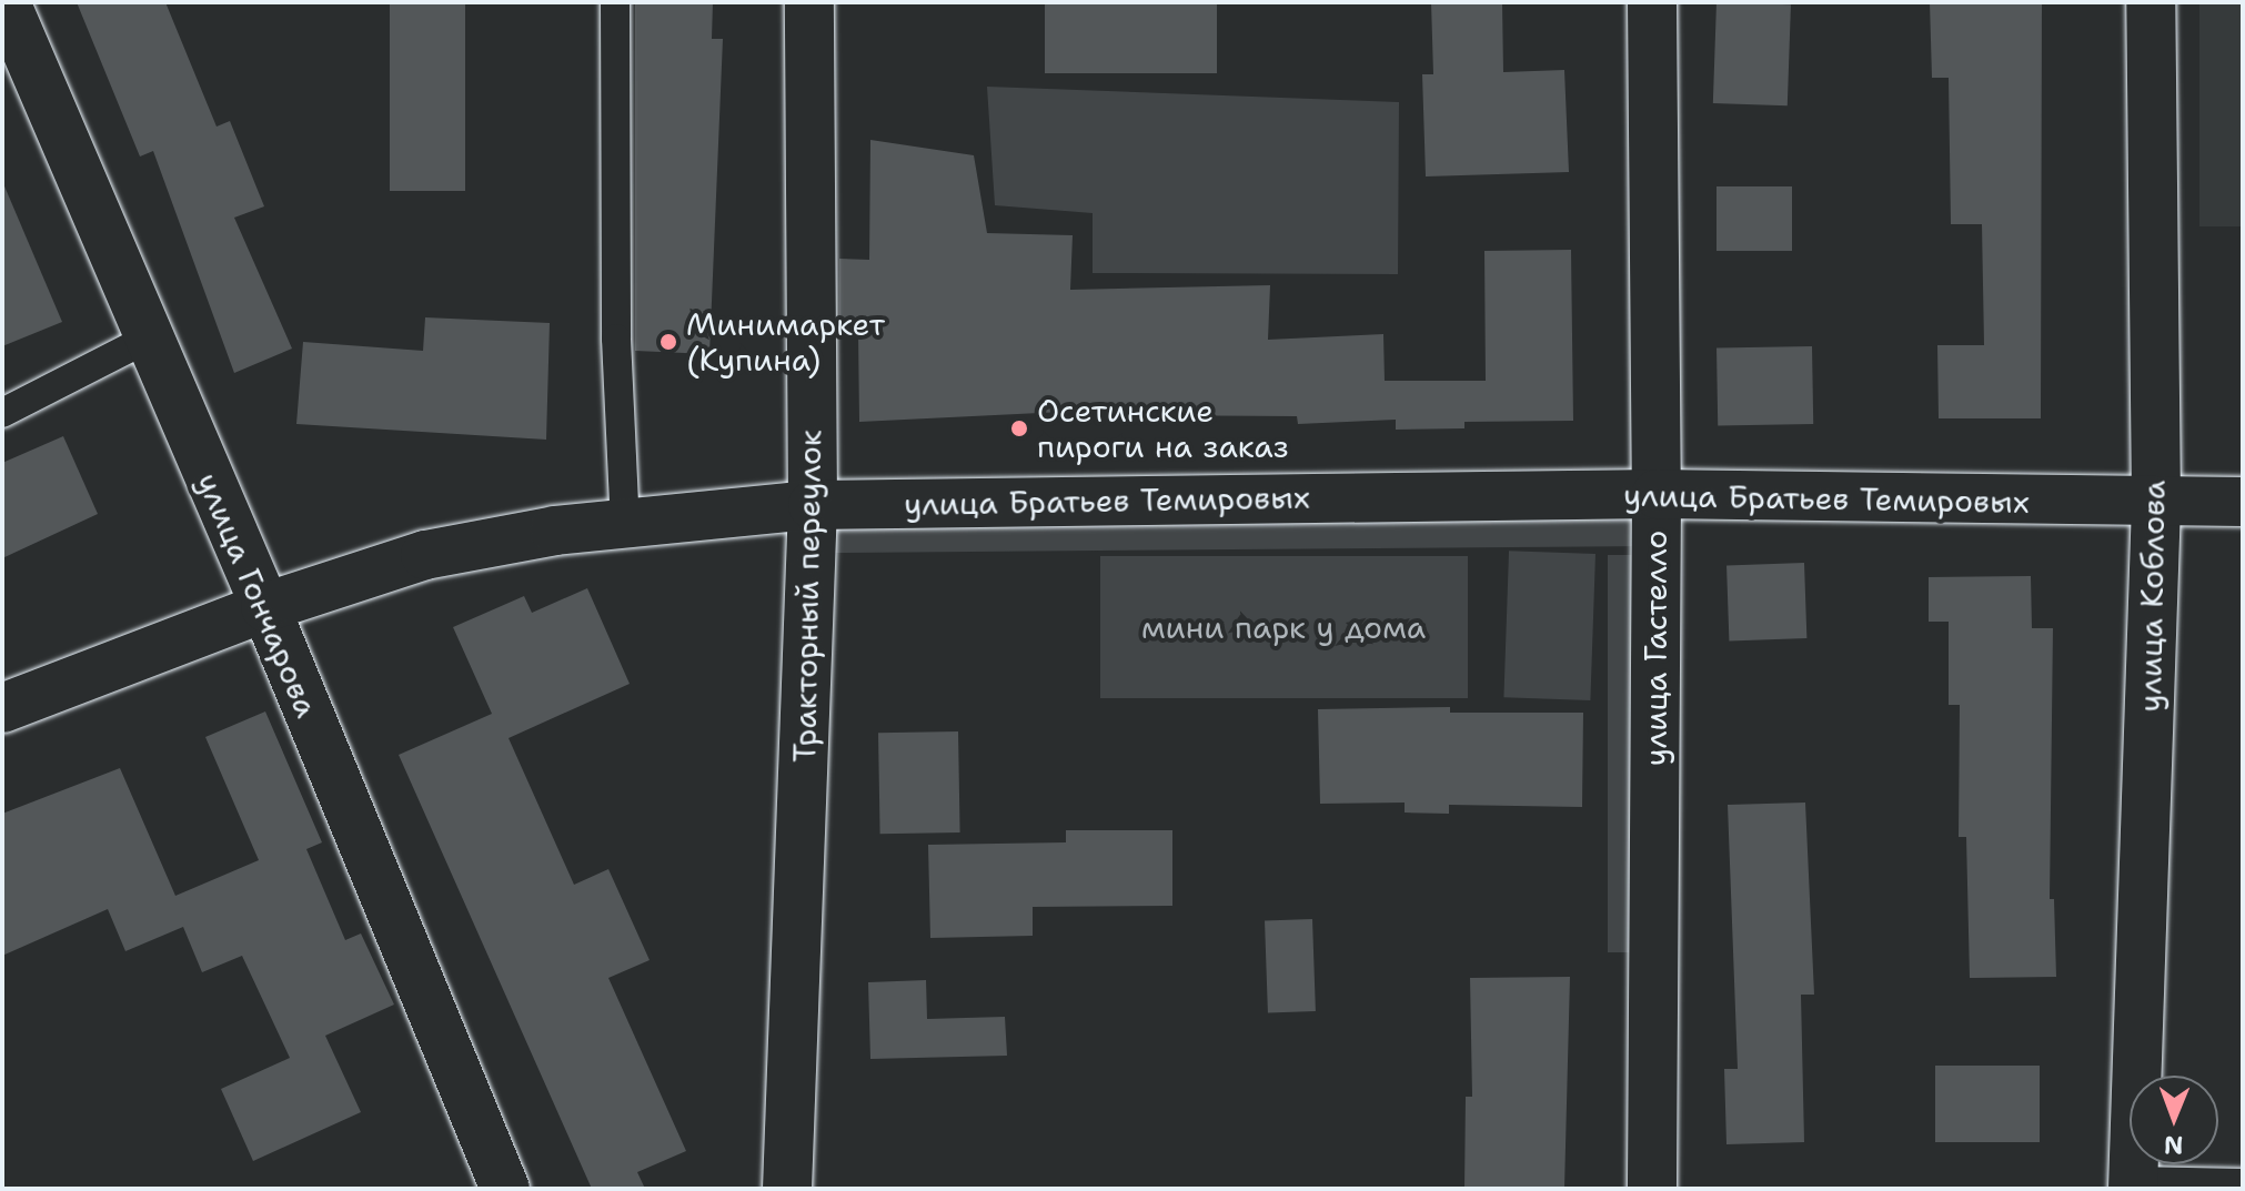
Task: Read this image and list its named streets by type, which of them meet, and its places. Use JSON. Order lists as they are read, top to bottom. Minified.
{"streets":{"street":["улица Братьев Темировых","улица Гончарова","Тракторный переулок","улица Коблова","улица Гастелло"]},"crossings":[["улица Братьев Темировых","улица Гончарова"],["улица Братьев Темировых","Тракторный переулок"],["улица Братьев Темировых","улица Коблова"],["улица Братьев Темировых","улица Гастелло"]],"parks":["мини парк у дома"],"places":["Минимаркет (Купина)","Осетинские пироги на заказ"],"north":"bottom"}
